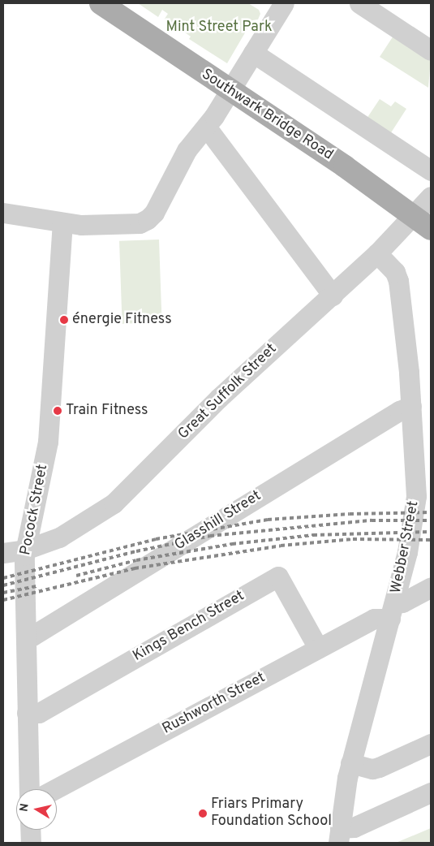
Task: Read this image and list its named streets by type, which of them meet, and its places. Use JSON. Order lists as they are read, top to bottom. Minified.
{"streets":{"main road":["Southwark Bridge Road"],"street":["Great Suffolk Street","Pocock Street","Glasshill Street","Webber Street","Kings Bench Street","Rushworth Street"]},"crossings":[["Southwark Bridge Road","Great Suffolk Street"],["Great Suffolk Street","Pocock Street"],["Great Suffolk Street","Webber Street"],["Pocock Street","Glasshill Street"],["Pocock Street","Kings Bench Street"],["Glasshill Street","Webber Street"],["Webber Street","Rushworth Street"],["Kings Bench Street","Rushworth Street"]],"parks":["Mint Street Park"],"places":["énergie Fitness","Train Fitness","Friars Primary Foundation School"],"north":"left"}
